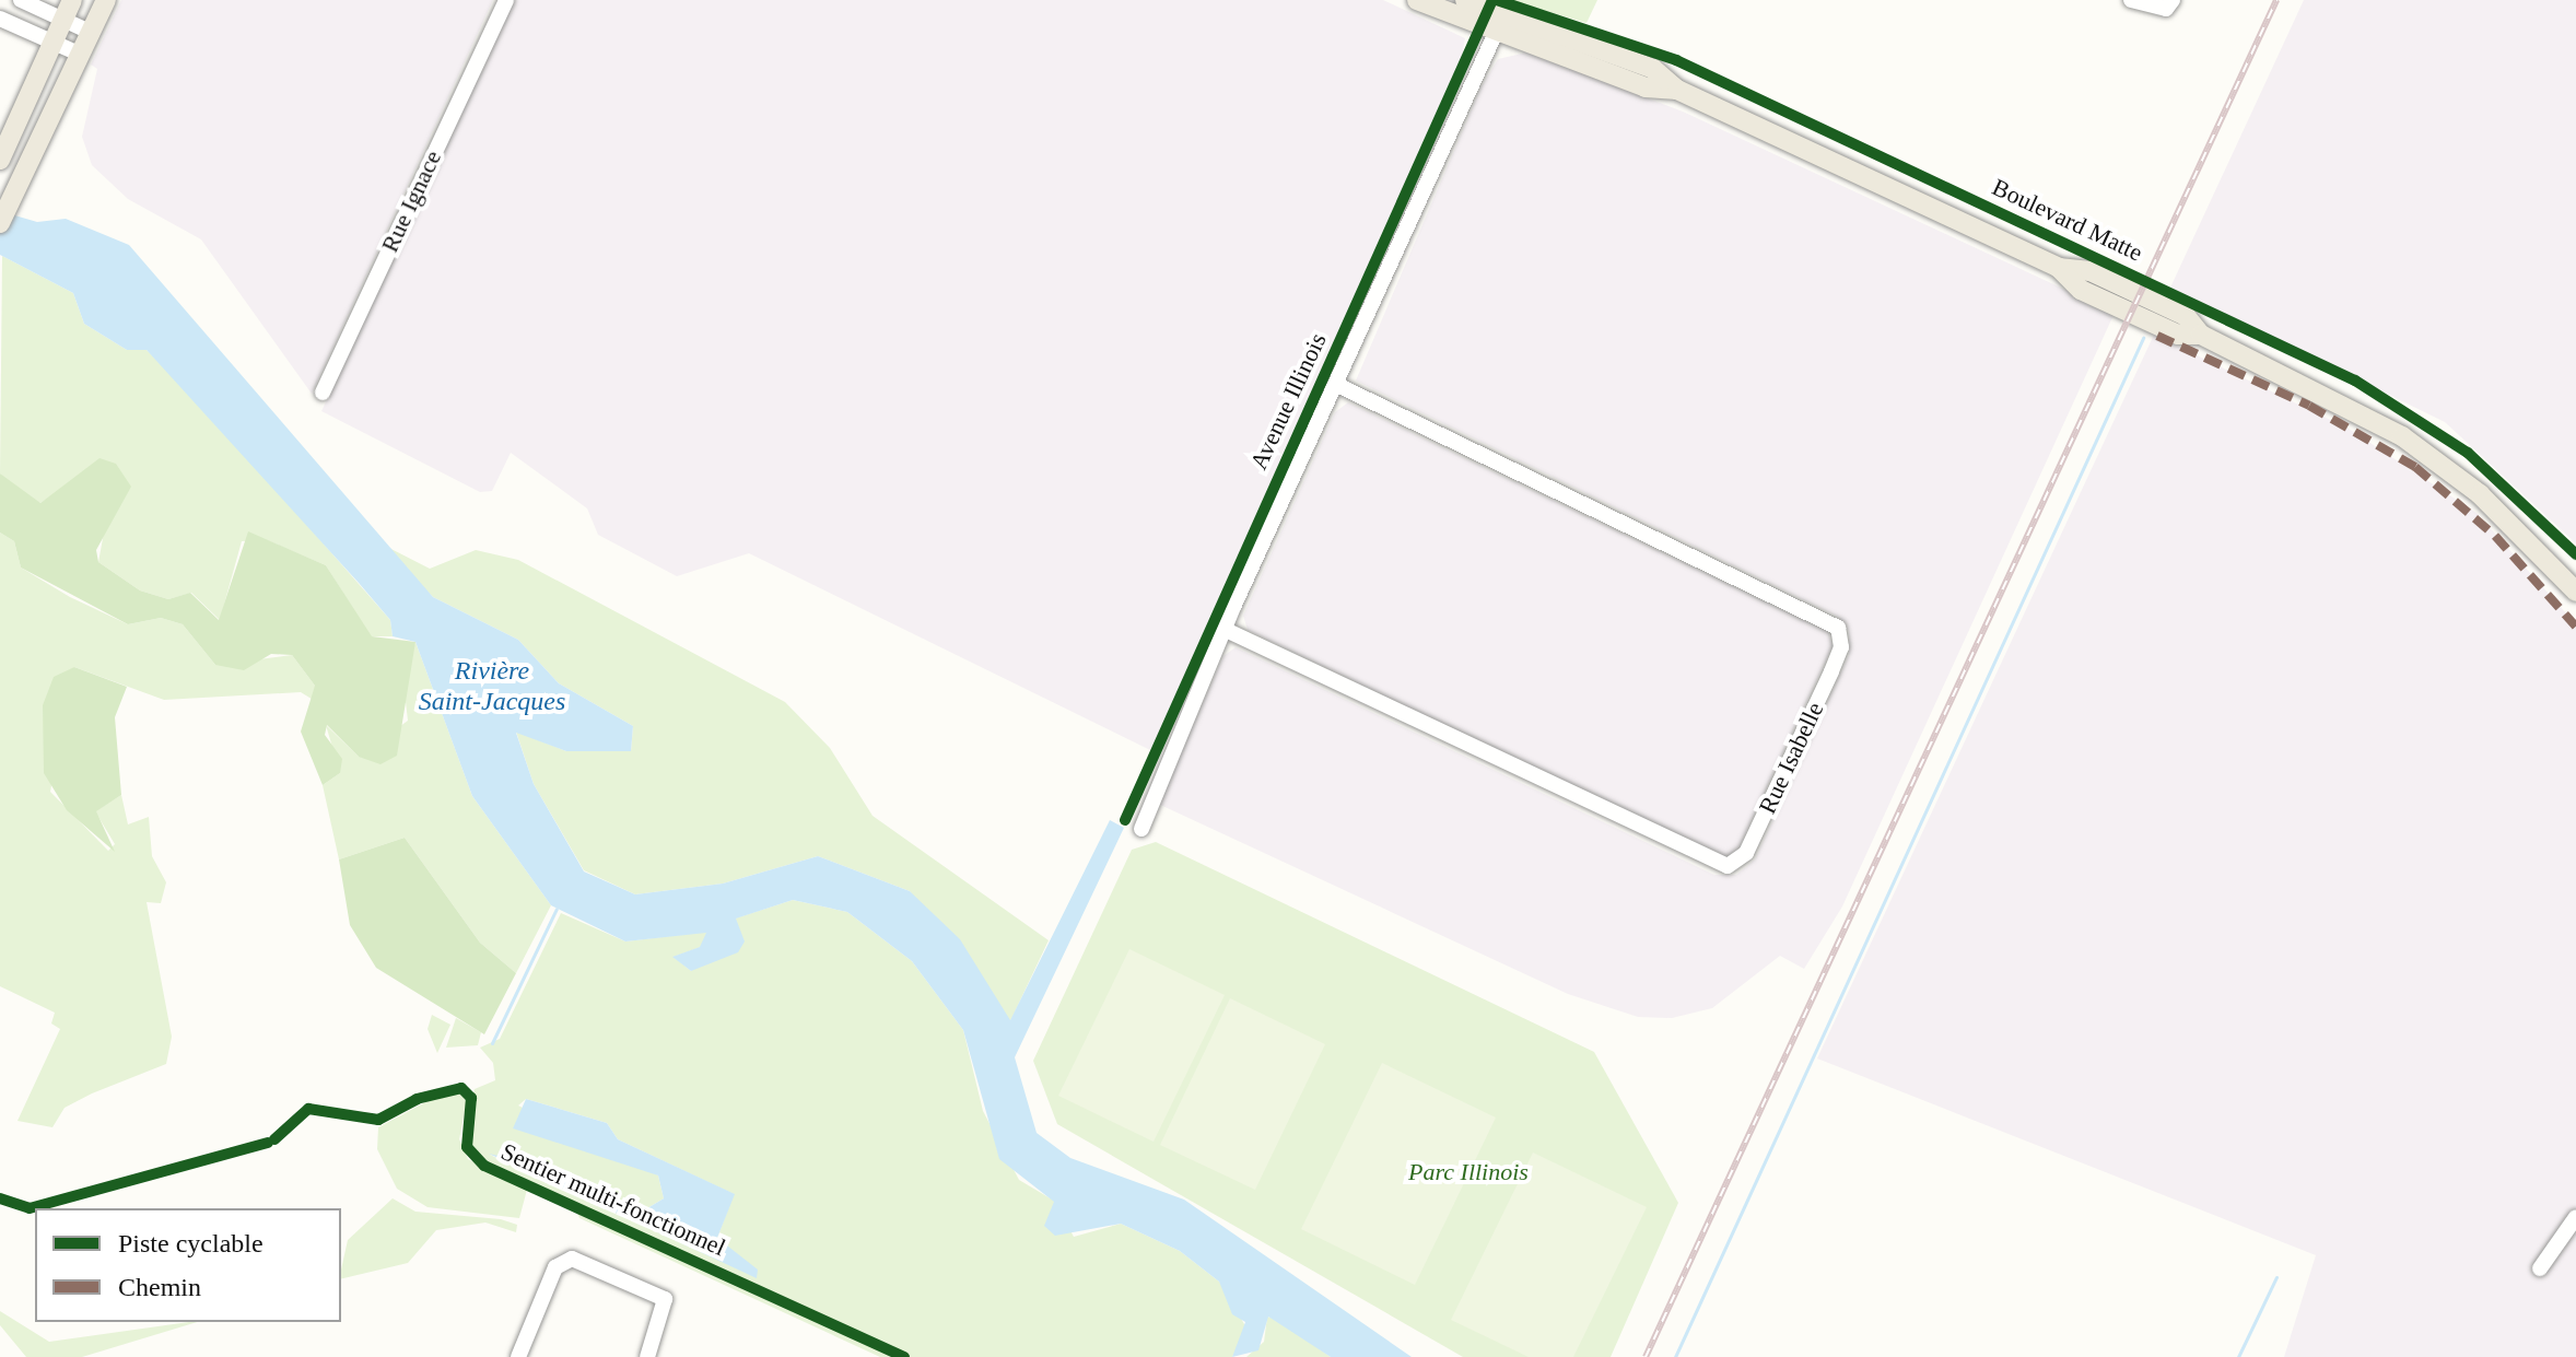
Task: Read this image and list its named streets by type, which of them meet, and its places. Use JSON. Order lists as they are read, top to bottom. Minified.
{"streets":{"main road":["Boulevard Matte"],"street":["Rue Ignace","Avenue Illinois","Rue Isabelle"],"cycle path":["Sentier multi-fonctionnel"]},"crossings":[["Boulevard Matte","Avenue Illinois"],["Avenue Illinois","Rue Isabelle"]],"water":["Rivière Saint-Jacques"],"parks":["Parc Illinois"],"legend":["Piste cyclable","Chemin"]}
